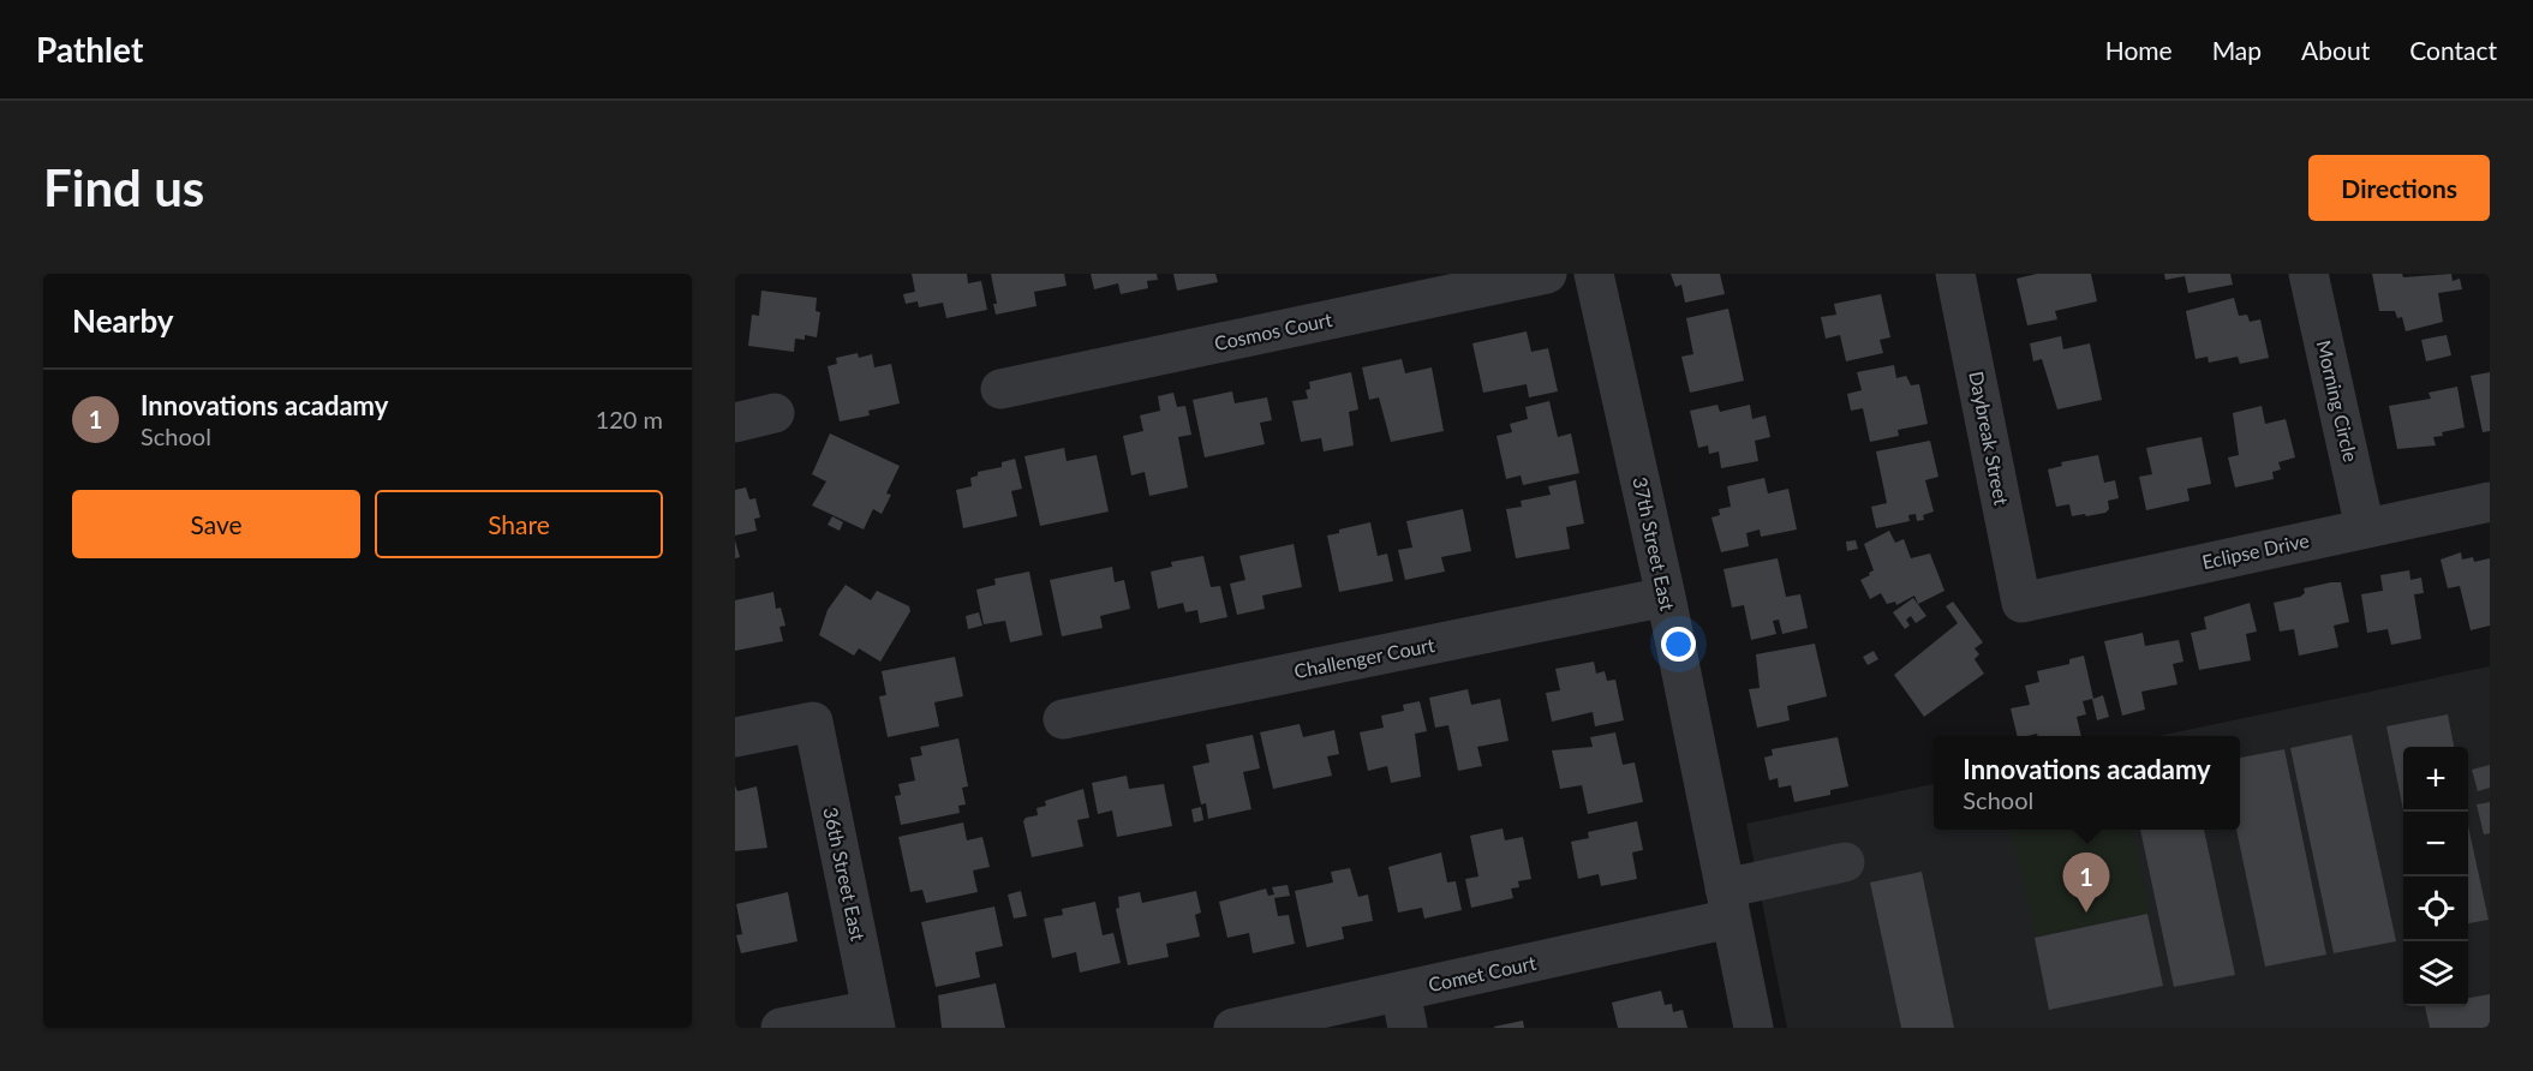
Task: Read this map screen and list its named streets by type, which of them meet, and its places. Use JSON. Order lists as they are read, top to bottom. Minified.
{"streets":{"street":["Cosmos Court","Morning Circle","Daybreak Street","37th Street East","Eclipse Drive","Challenger Court","36th Street East","Comet Court"]},"crossings":[["Morning Circle","Eclipse Drive"],["Daybreak Street","Eclipse Drive"],["37th Street East","Challenger Court"],["37th Street East","Comet Court"]],"page":{"header":"Pathlet","nav":["Home","Map","About","Contact"],"buttons":["Directions",["Save","Share"]],"title":"Find us","heading":"Nearby","list":[{"mark":"1","name":"Innovations acadamy","note":"School","value":"120 m"}],"popup":["Innovations acadamy","School"],"map_buttons":["+","−"],"pins":"1"}}
